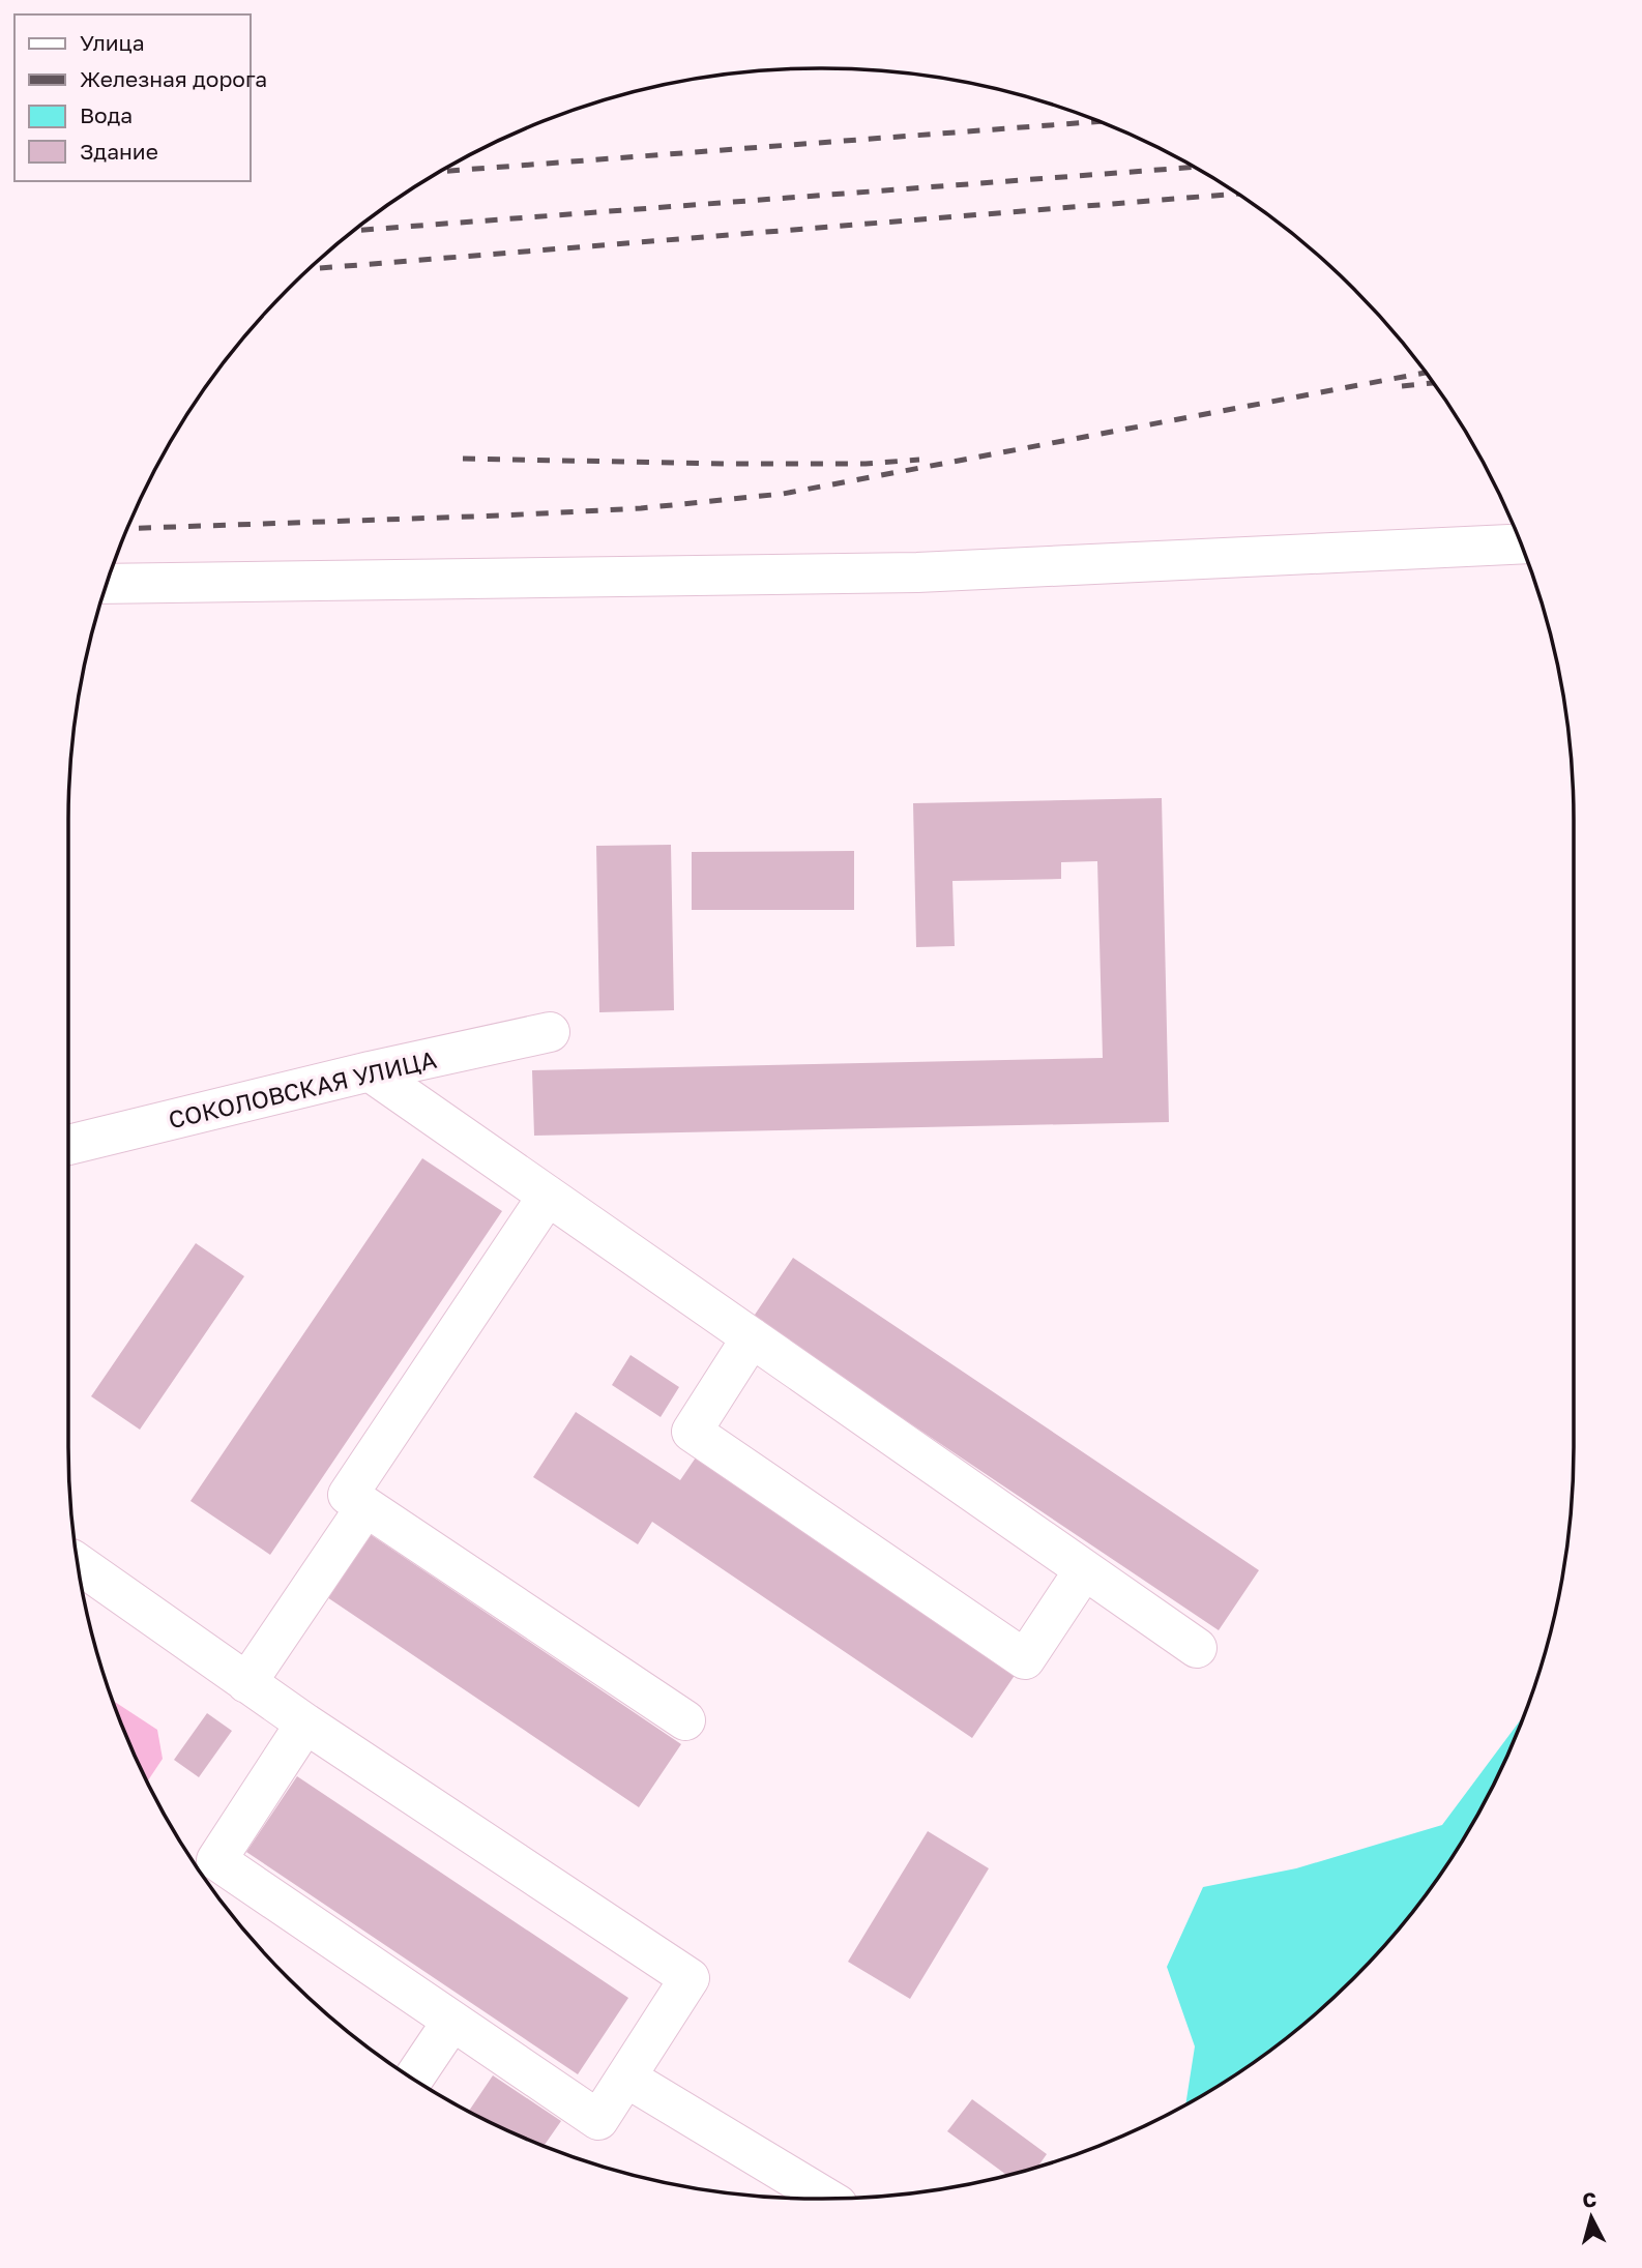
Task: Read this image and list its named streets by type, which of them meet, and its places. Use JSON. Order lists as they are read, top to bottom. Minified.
{"streets":{"street":["СОКОЛОВСКАЯ УЛИЦА"]},"legend":["Улица","Железная дорога","Вода","Здание"],"north":"top"}
